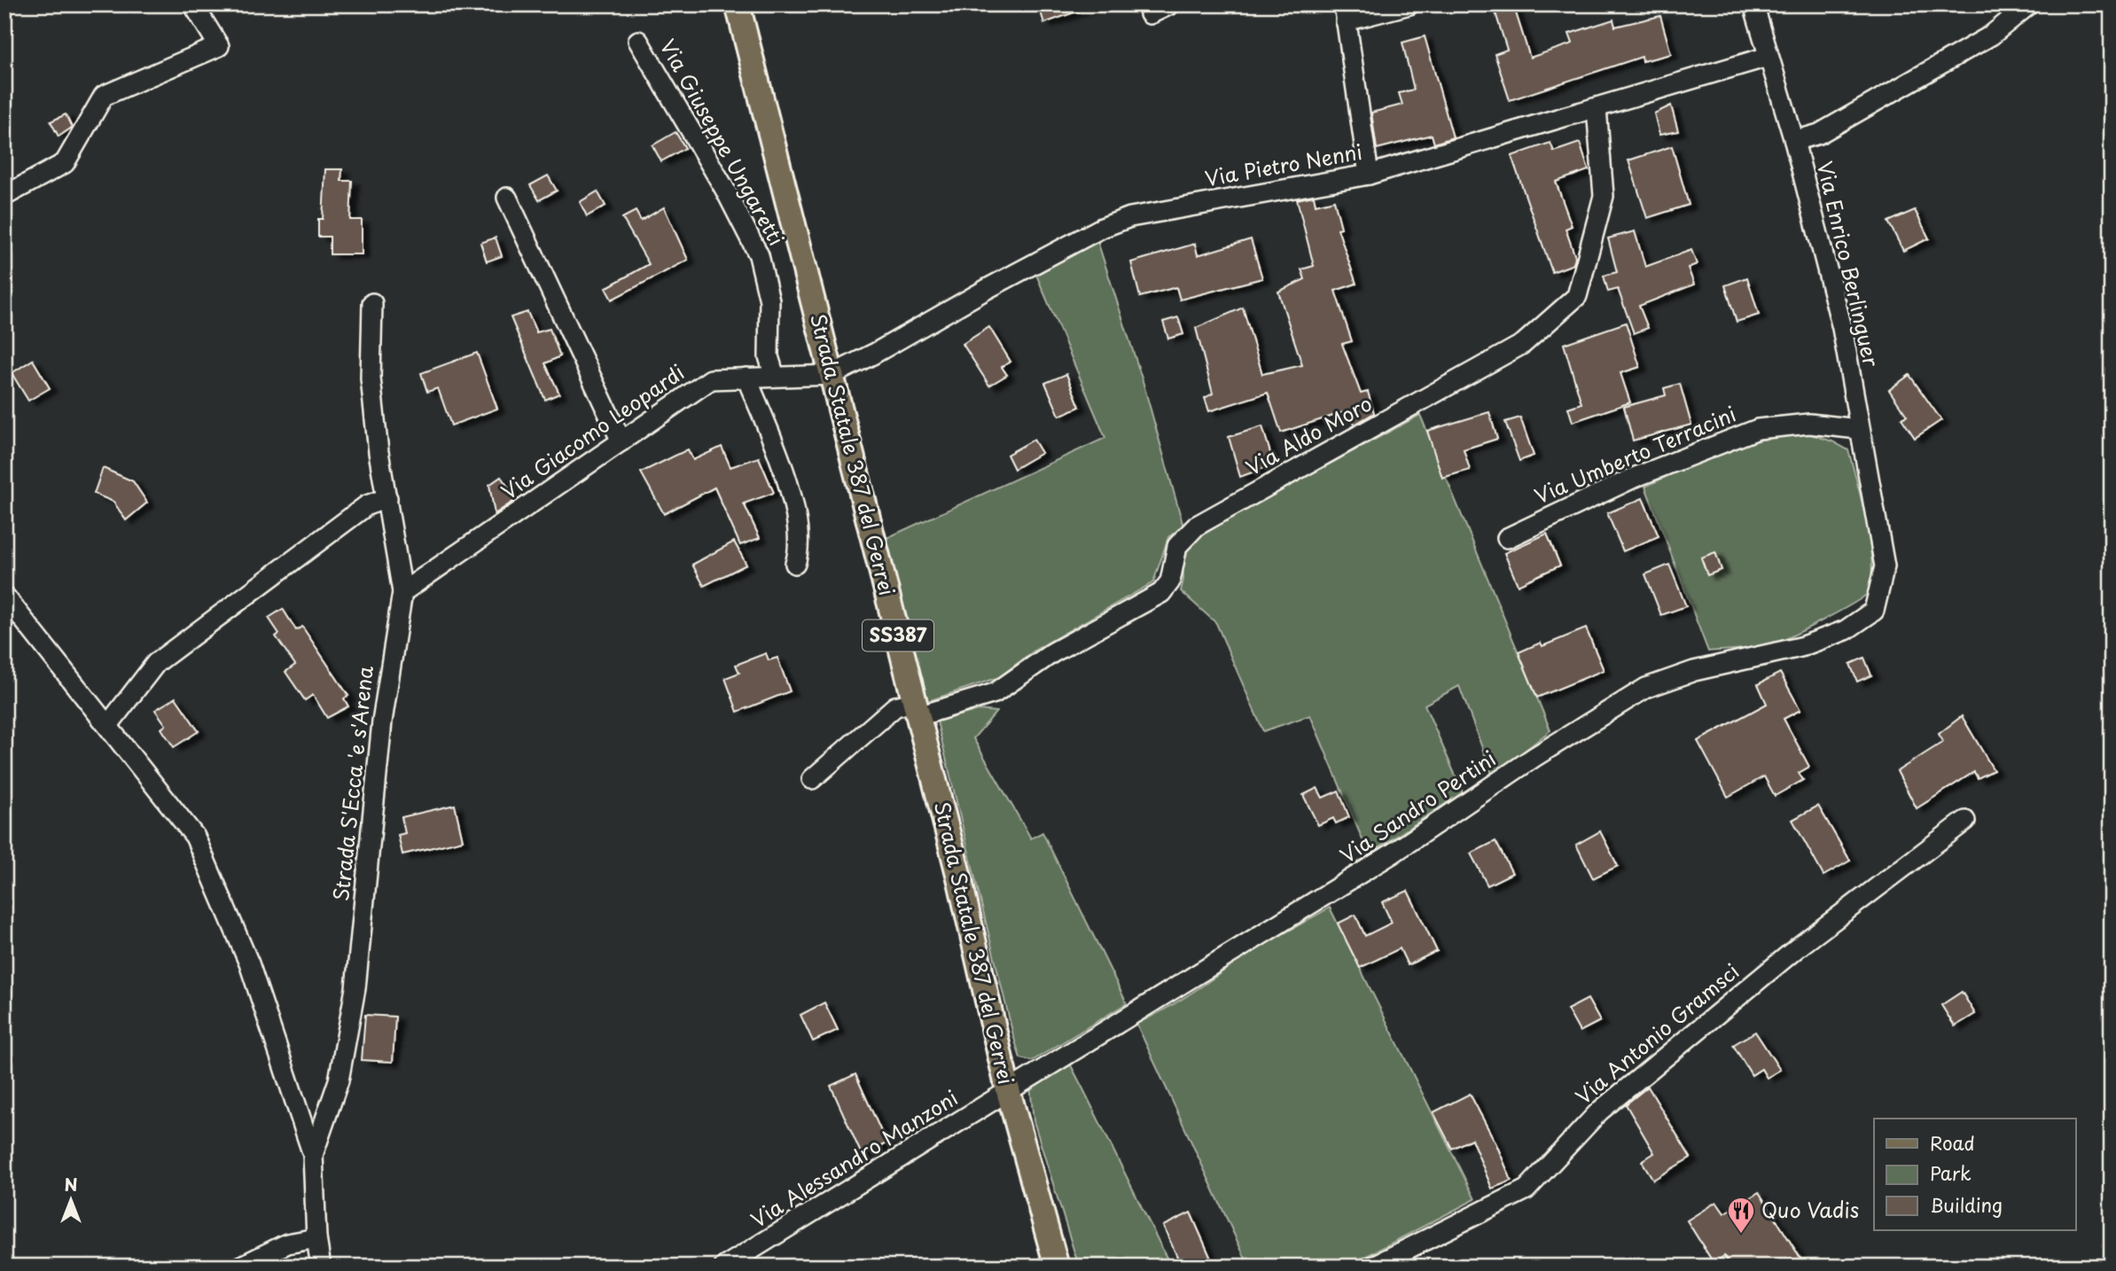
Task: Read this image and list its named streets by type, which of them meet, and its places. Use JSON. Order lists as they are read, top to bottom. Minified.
{"streets":{"main road":["Strada Statale 387 del Gerrei","SS387"],"street":["Via Giuseppe Ungaretti","Via Pietro Nenni","Via Enrico Berlinguer","Via Giacomo Leopardi","Via Aldo Moro","Via Umberto Terracini","Strada S'Ecca 'e s'Arena","Via Sandro Pertini","Via Antonio Gramsci","Via Alessandro Manzoni"]},"crossings":[["Via Giuseppe Ungaretti","Via Giacomo Leopardi"],["Via Pietro Nenni","Via Enrico Berlinguer"],["Via Pietro Nenni","Via Giacomo Leopardi"],["Via Pietro Nenni","Via Aldo Moro"],["Via Pietro Nenni","Strada Statale 387 del Gerrei"],["Via Enrico Berlinguer","Via Umberto Terracini"],["Via Enrico Berlinguer","Via Sandro Pertini"],["Via Giacomo Leopardi","Strada Statale 387 del Gerrei"],["Via Giacomo Leopardi","Strada S'Ecca 'e s'Arena"],["Via Aldo Moro","Strada Statale 387 del Gerrei"],["Strada Statale 387 del Gerrei","Via Sandro Pertini"],["Strada Statale 387 del Gerrei","Via Alessandro Manzoni"],["Via Sandro Pertini","Via Alessandro Manzoni"]],"places":{"restaurant":["Quo Vadis"]},"legend":["Road","Park","Building"],"north":"top"}
